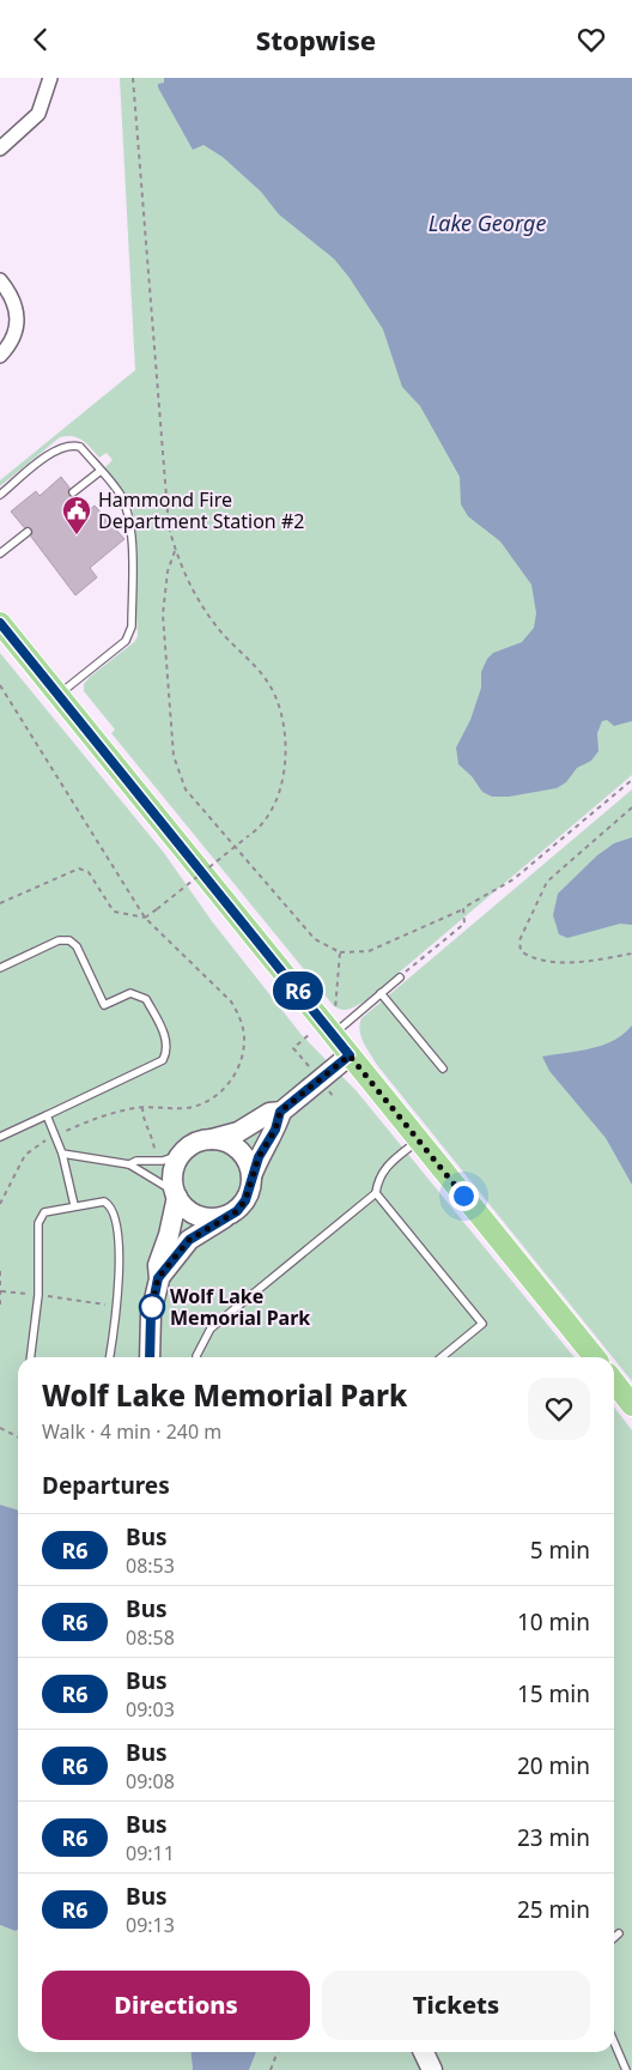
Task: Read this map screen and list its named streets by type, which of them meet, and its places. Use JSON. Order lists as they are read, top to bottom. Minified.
{"water":["Lake George"],"places":{"public building":["Hammond Fire Department Station #2"],"other":["Wolf Lake Memorial Park"]},"lines":["bus line R6"],"page":{"header":"Stopwise","on_map":"R6","heading":[["Wolf Lake Memorial Park","Walk · 4 min · 240 m"],"Departures"],"list":[{"mark":"R6","name":"Bus","note":"08:53","value":"5 min"},{"mark":"R6","name":"Bus","note":"08:58","value":"10 min"},{"mark":"R6","name":"Bus","note":"09:03","value":"15 min"},{"mark":"R6","name":"Bus","note":"09:08","value":"20 min"},{"mark":"R6","name":"Bus","note":"09:11","value":"23 min"},{"mark":"R6","name":"Bus","note":"09:13","value":"25 min"}],"buttons":["Directions","Tickets"]}}
